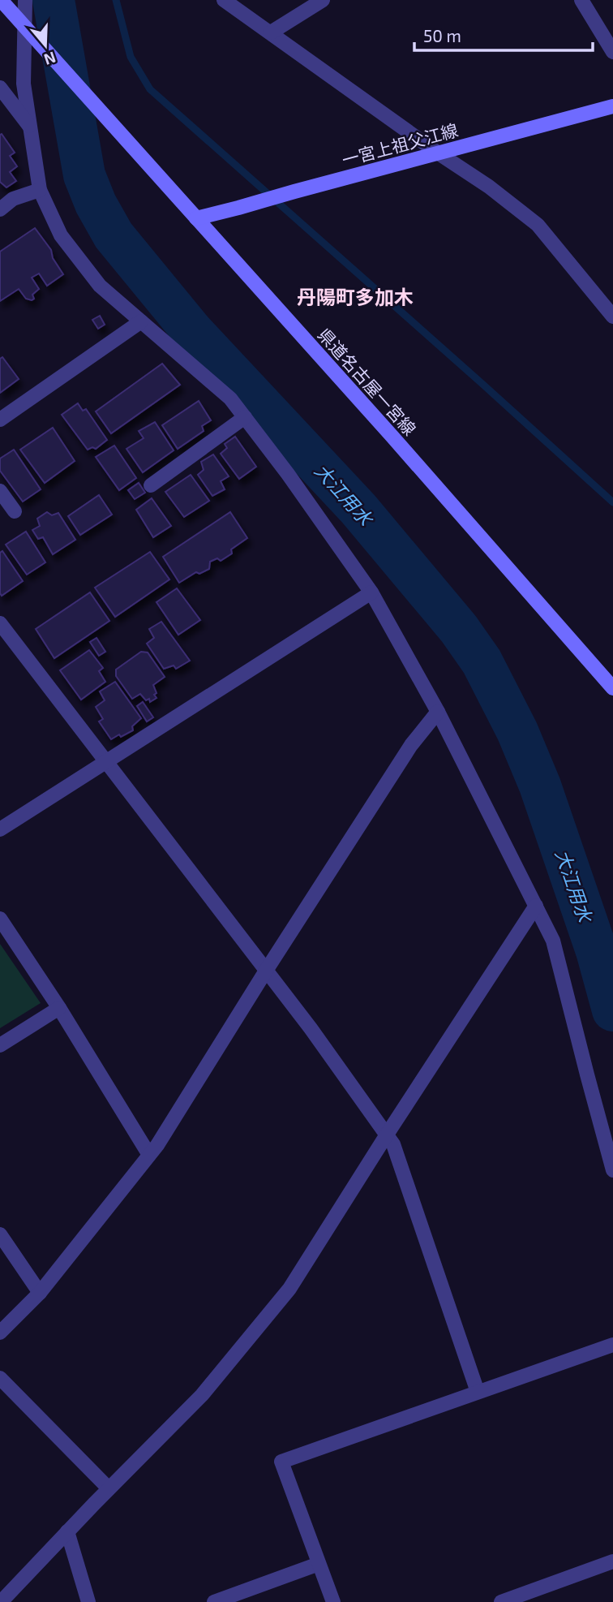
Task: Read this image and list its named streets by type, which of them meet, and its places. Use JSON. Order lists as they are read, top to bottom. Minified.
{"streets":{"main road":["一宮上祖父江線","県道名古屋一宮線"]},"crossings":[["一宮上祖父江線","県道名古屋一宮線"]],"districts":["丹陽町多加木"],"water":["大江用水"],"scale_bar":"50 m","north":"bottom"}
